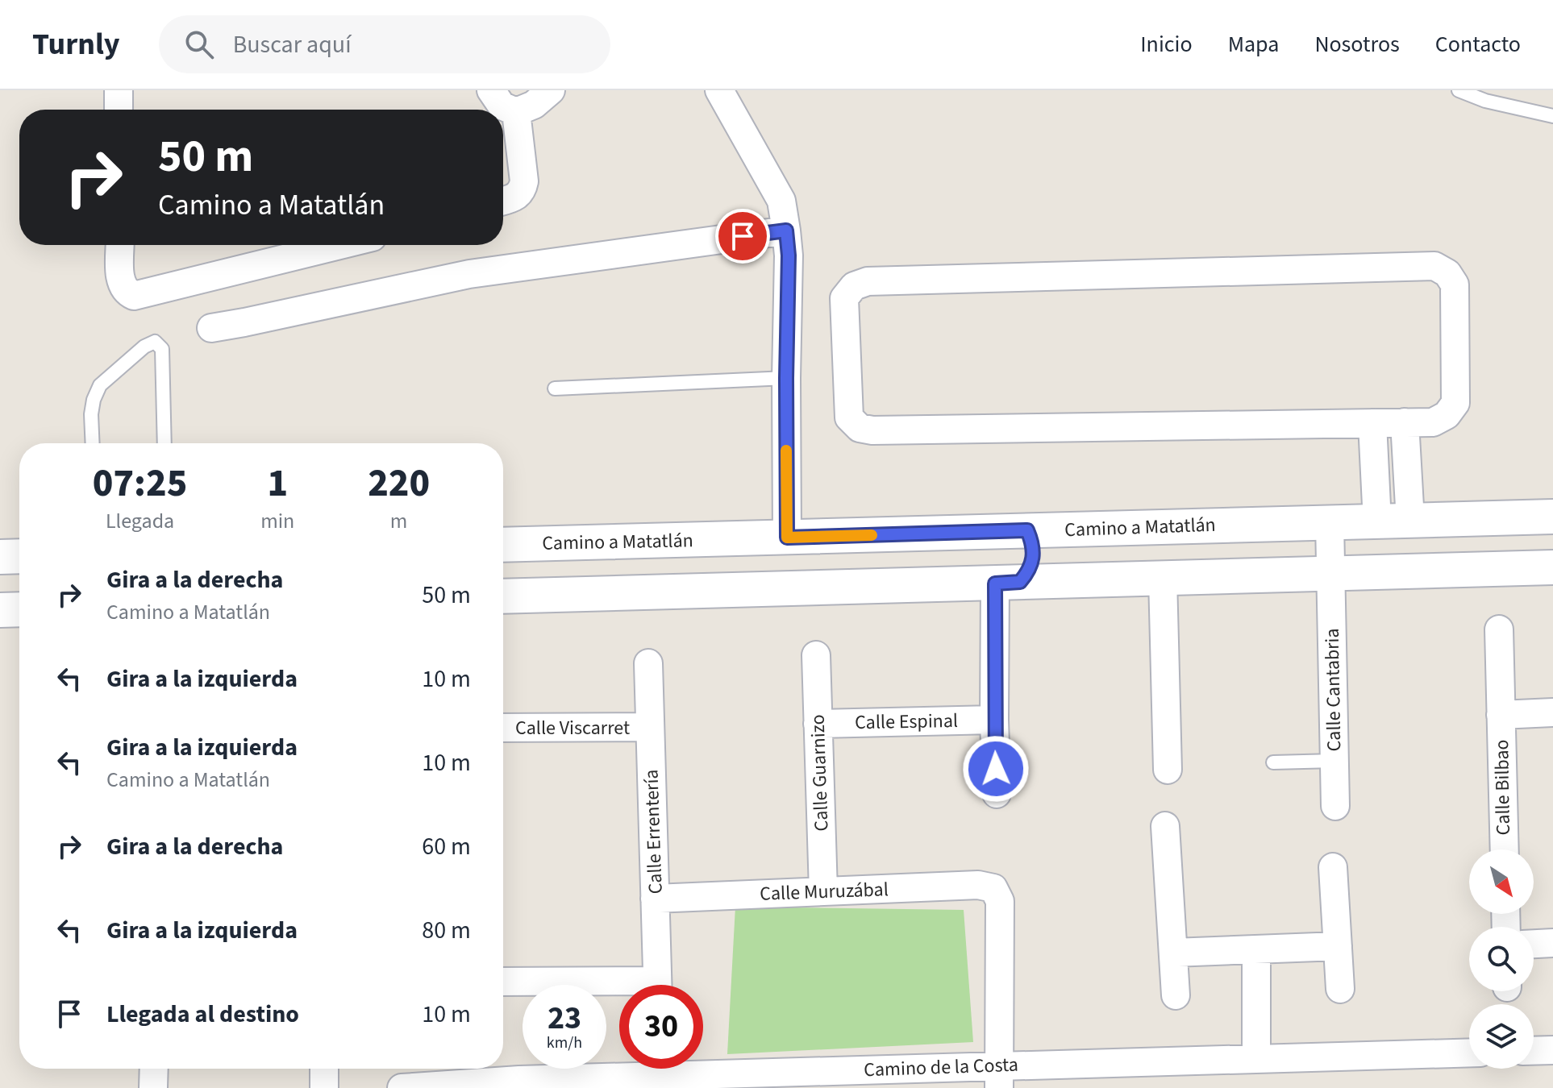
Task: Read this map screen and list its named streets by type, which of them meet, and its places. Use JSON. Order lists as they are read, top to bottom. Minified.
{"streets":{"street":["Camino a Matatlán","Calle Cantabria","Calle Espinal","Calle Viscarret","Calle Guarnizo","Calle Bilbao","Calle Errentería","Calle Muruzábal","Camino de la Costa"]},"crossings":[["Camino a Matatlán","Calle Cantabria"],["Calle Espinal","Calle Guarnizo"],["Calle Viscarret","Calle Errentería"],["Calle Guarnizo","Calle Muruzábal"],["Calle Errentería","Calle Muruzábal"],["Calle Muruzábal","Camino de la Costa"]],"north":"bottom right","page":{"header":"Turnly","search":"Buscar aquí","nav":["Inicio","Mapa","Nosotros","Contacto"],"turn":["50 m","Camino a Matatlán"],"eta":["07:25","Llegada","1","min","220","m"],"list":[{"name":"Gira a la derecha","note":"Camino a Matatlán","value":"50 m"},{"name":"Gira a la izquierda","value":"10 m"},{"name":"Gira a la izquierda","note":"Camino a Matatlán","value":"10 m"},{"name":"Gira a la derecha","value":"60 m"},{"name":"Gira a la izquierda","value":"80 m"},{"name":"Llegada al destino","value":"10 m"}],"speed":"23 km/h","limit":"30"}}
